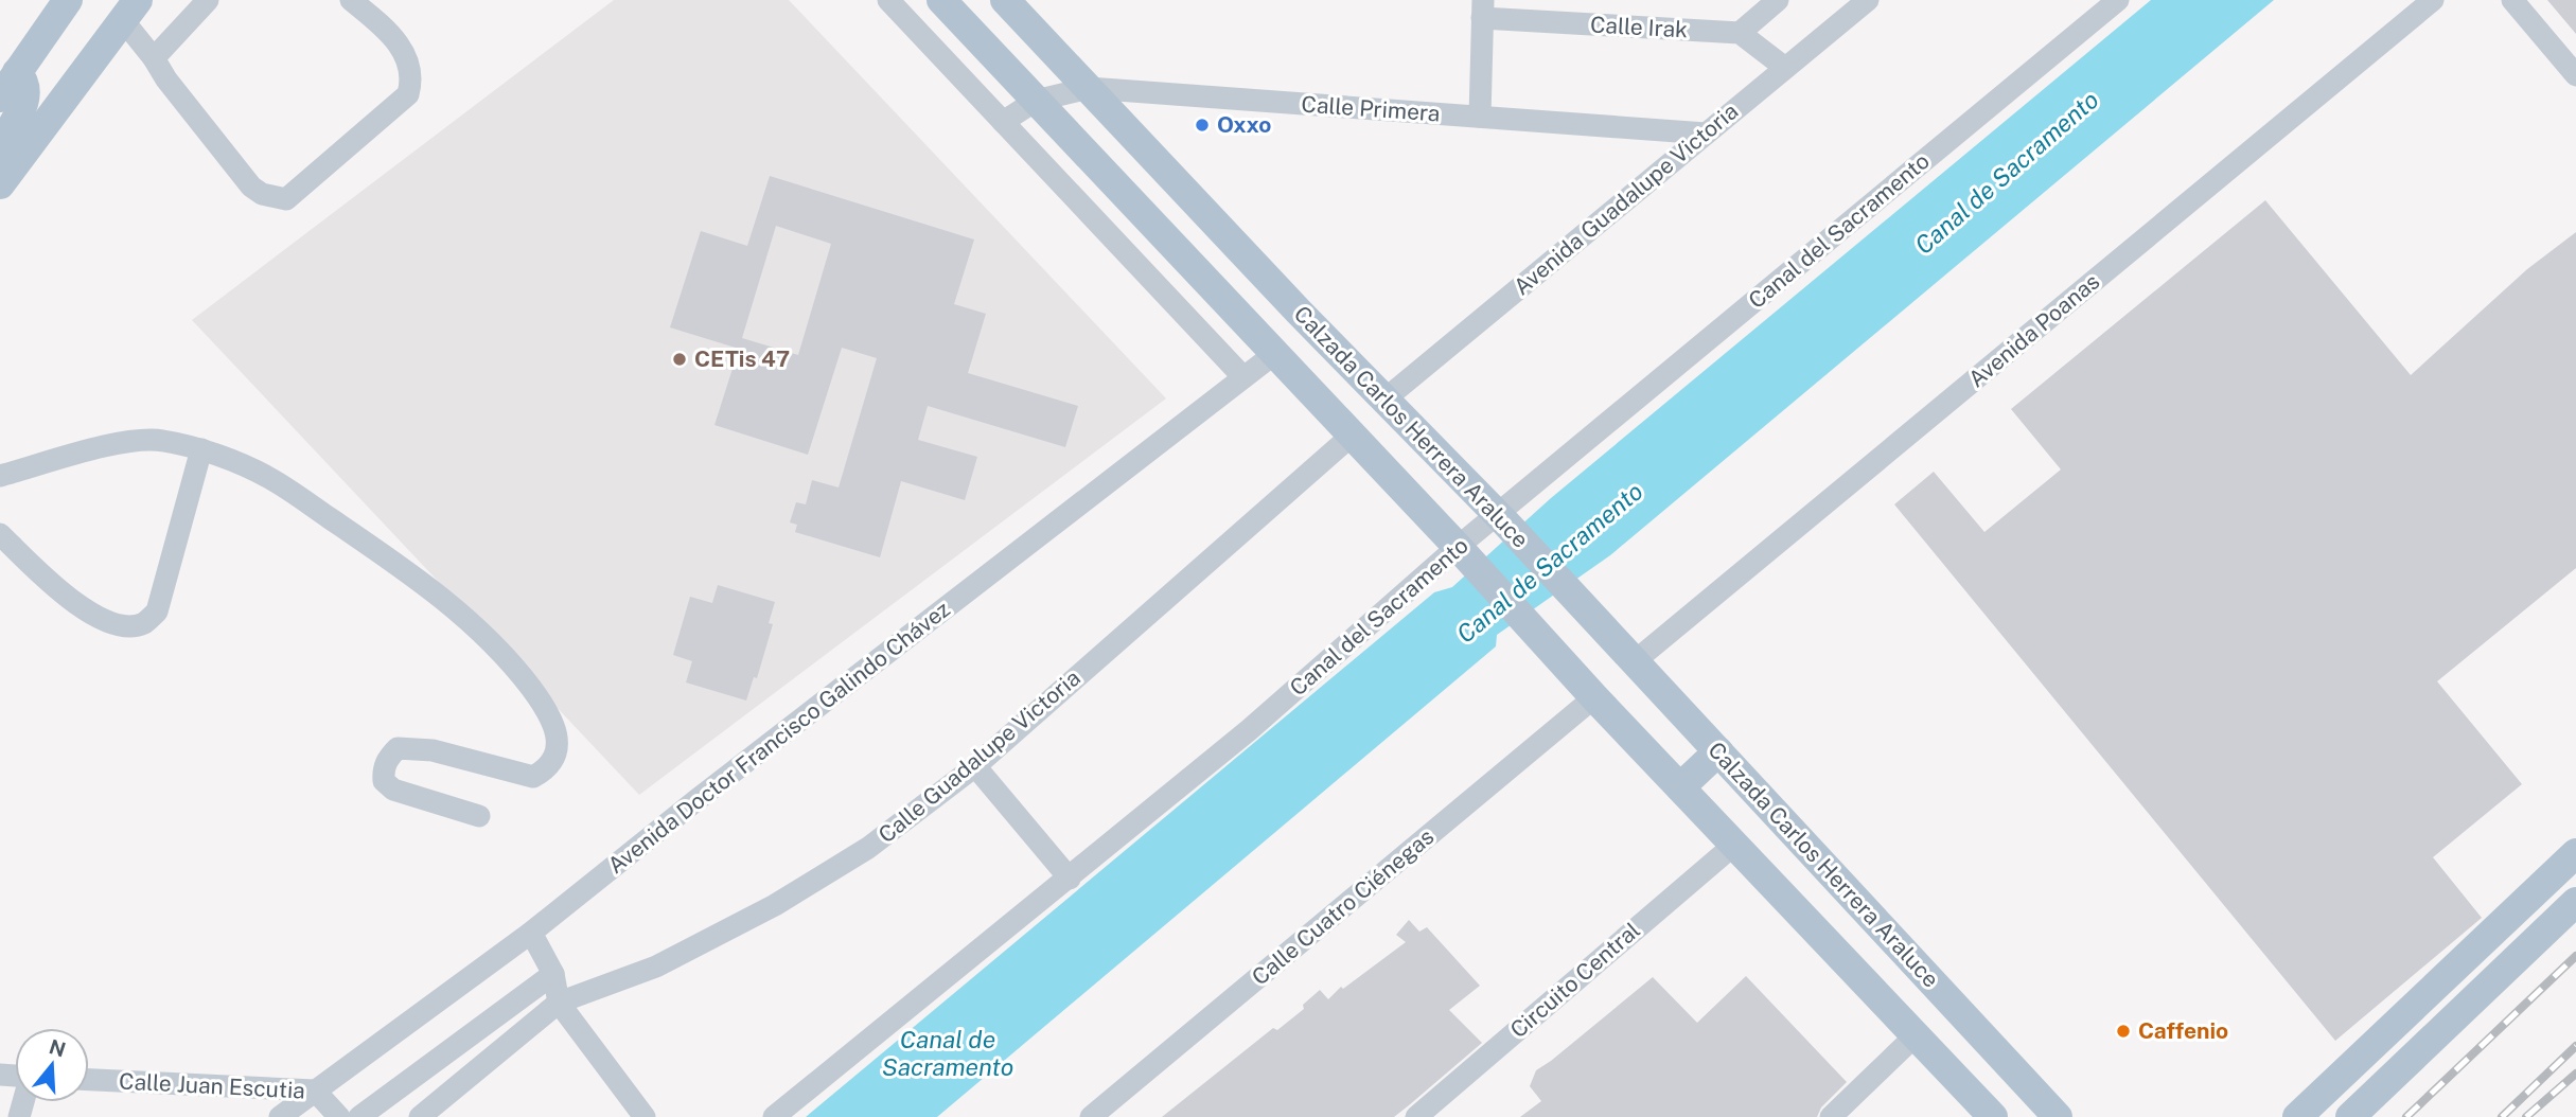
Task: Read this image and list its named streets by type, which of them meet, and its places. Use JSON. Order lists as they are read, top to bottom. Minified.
{"streets":{"main road":["Calzada Carlos Herrera Araluce"],"street":["Calle Irak","Calle Primera","Avenida Guadalupe Victoria","Canal del Sacramento","Avenida Poanas","Avenida Doctor Francisco Galindo Chávez","Calle Guadalupe Victoria","Calle Cuatro Ciénegas","Circuito Central","Calle Juan Escutia"]},"crossings":[["Calle Primera","Avenida Guadalupe Victoria"],["Calle Primera","Calzada Carlos Herrera Araluce"],["Avenida Guadalupe Victoria","Calzada Carlos Herrera Araluce"],["Canal del Sacramento","Calzada Carlos Herrera Araluce"],["Avenida Poanas","Calzada Carlos Herrera Araluce"],["Avenida Doctor Francisco Galindo Chávez","Calle Juan Escutia"]],"water":["Canal de Sacramento"],"places":["Oxxo","CETis 47","Caffenio"],"north":"top"}
